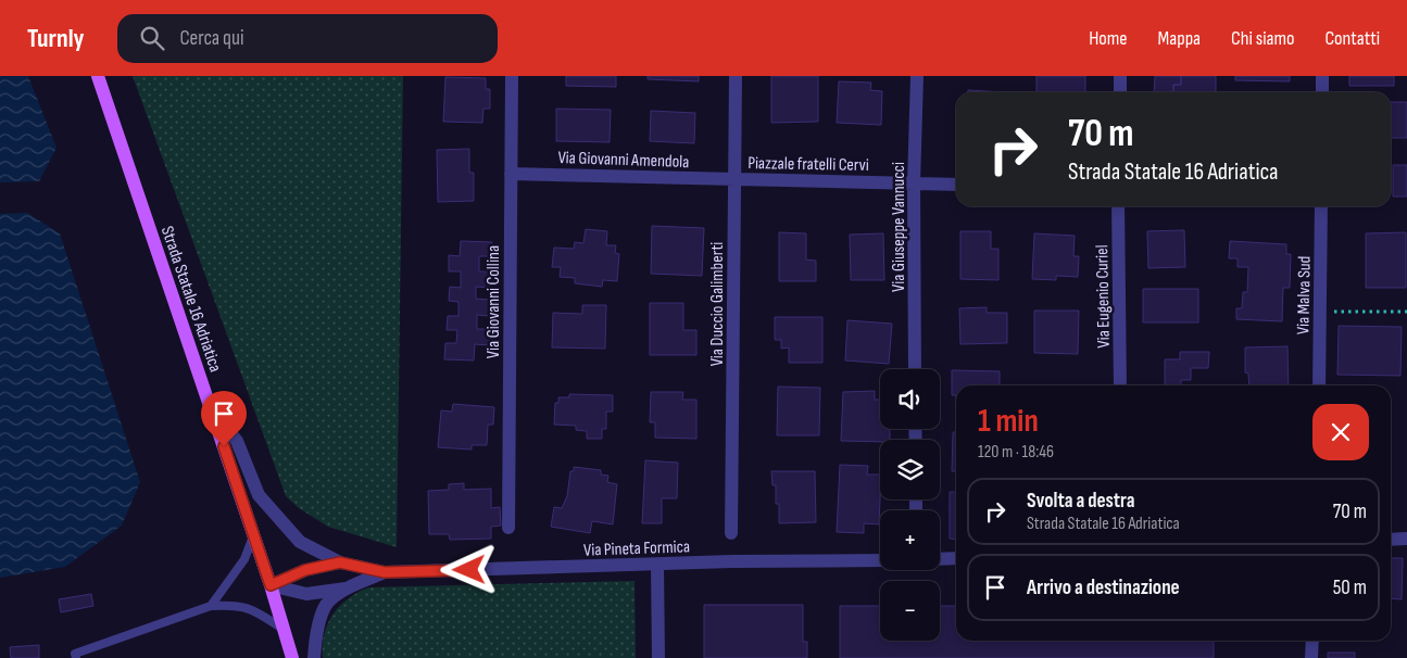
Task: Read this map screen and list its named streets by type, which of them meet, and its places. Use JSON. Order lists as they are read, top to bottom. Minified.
{"streets":{"main road":["Strada Statale 16 Adriatica"],"street":["Via Giovanni Amendola","Piazzale fratelli Cervi","Via Giuseppe Vannucci","Via Malva Sud","Via Eugenio Curiel","Via Giovanni Collina","Via Duccio Galimberti","Via Pineta Formica"]},"crossings":[["Via Giovanni Amendola","Piazzale fratelli Cervi"],["Via Giovanni Amendola","Via Giovanni Collina"],["Via Giovanni Amendola","Via Duccio Galimberti"],["Piazzale fratelli Cervi","Via Giuseppe Vannucci"],["Piazzale fratelli Cervi","Via Duccio Galimberti"],["Strada Statale 16 Adriatica","Via Pineta Formica"]],"page":{"header":"Turnly","search":"Cerca qui","nav":["Home","Mappa","Chi siamo","Contatti"],"turn":["70 m","Strada Statale 16 Adriatica"],"map_buttons":["+","−"],"heading":["1 min","120 m · 18:46"],"list":[{"name":"Svolta a destra","note":"Strada Statale 16 Adriatica","value":"70 m"},{"name":"Arrivo a destinazione","value":"50 m"}]}}
